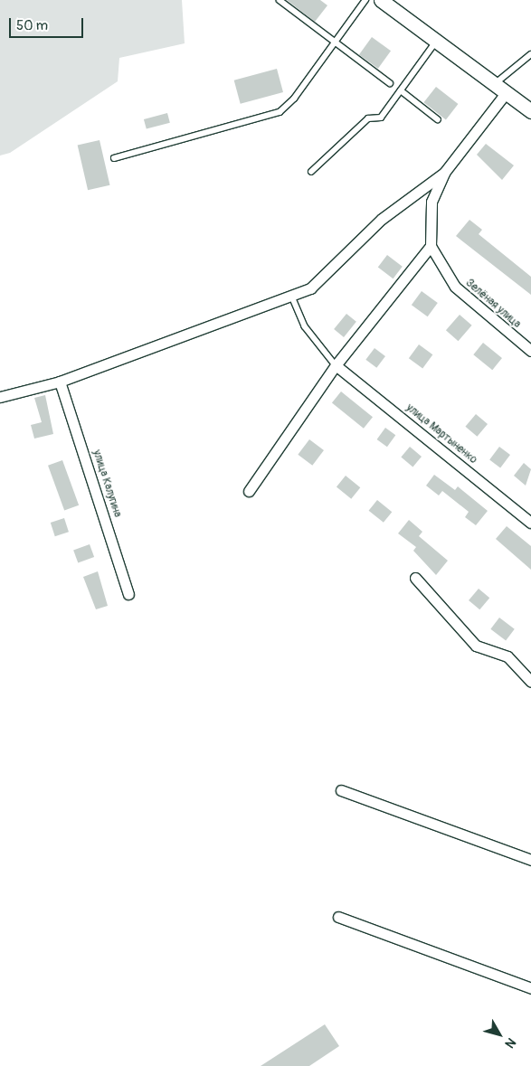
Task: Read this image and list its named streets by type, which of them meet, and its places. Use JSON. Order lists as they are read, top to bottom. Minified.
{"streets":{"street":["Зелёная улица","улица Мартыненко","улица Калугина"]},"scale_bar":"50 m","north":"bottom right"}
